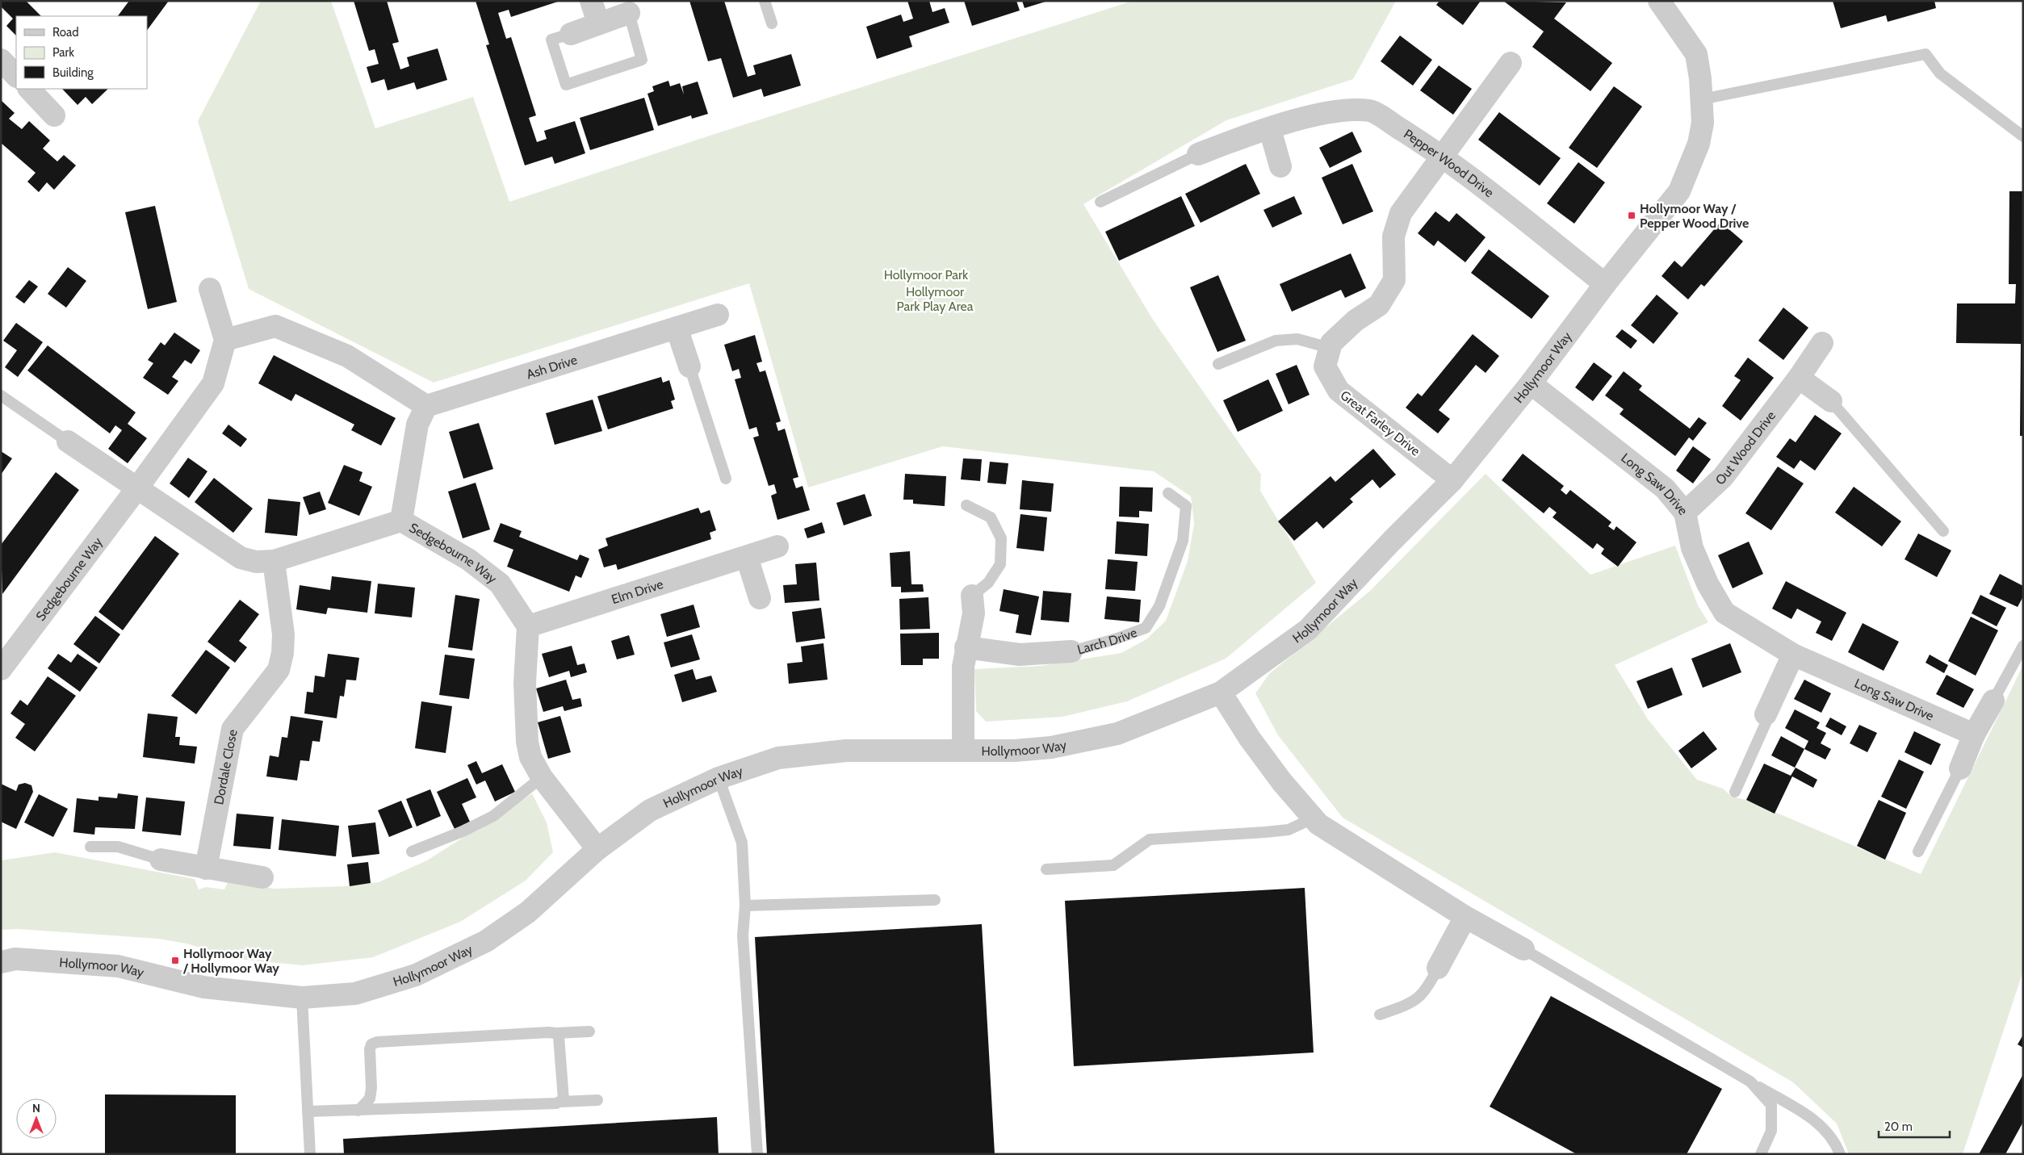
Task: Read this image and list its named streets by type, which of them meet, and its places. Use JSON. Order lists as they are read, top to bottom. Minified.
{"streets":{"street":["Pepper Wood Drive","Ash Drive","Hollymoor Way","Great Farley Drive","Out Wood Drive","Long Saw Drive","Sedgebourne Way","Elm Drive","Larch Drive","Dordale Close"]},"crossings":[["Pepper Wood Drive","Hollymoor Way"],["Pepper Wood Drive","Great Farley Drive"],["Hollymoor Way","Great Farley Drive"],["Hollymoor Way","Long Saw Drive"],["Out Wood Drive","Long Saw Drive"],["Sedgebourne Way","Elm Drive"],["Sedgebourne Way","Dordale Close"]],"parks":["Hollymoor Park","Hollymoor Park Play Area"],"places":{"transit":["Hollymoor Way / Pepper Wood Drive","Hollymoor Way / Hollymoor Way"]},"legend":["Road","Park","Building"],"scale_bar":"20 m","north":"top"}
